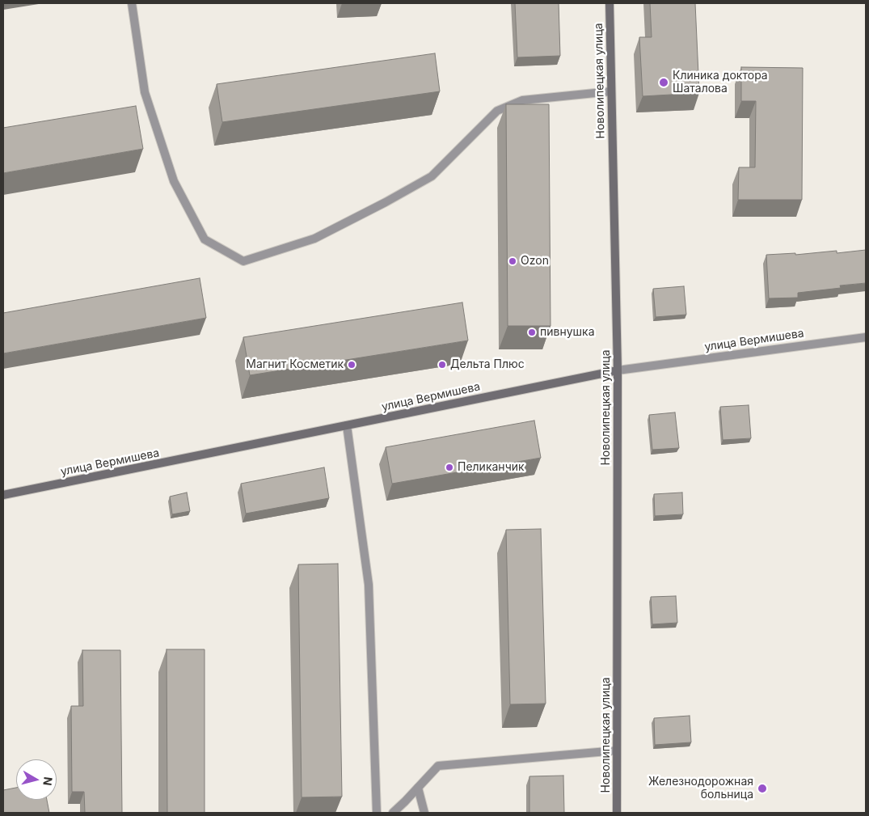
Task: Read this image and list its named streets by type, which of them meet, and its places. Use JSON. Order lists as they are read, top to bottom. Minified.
{"streets":{"street":["Новолипецкая улица","улица Вермишева"]},"crossings":[["Новолипецкая улица","улица Вермишева"]],"places":["Клиника доктора Шаталова","Ozon","пивнушка","Магнит Косметик","Дельта Плюс","Пеликанчик","Железнодорожная больница"],"north":"right"}
